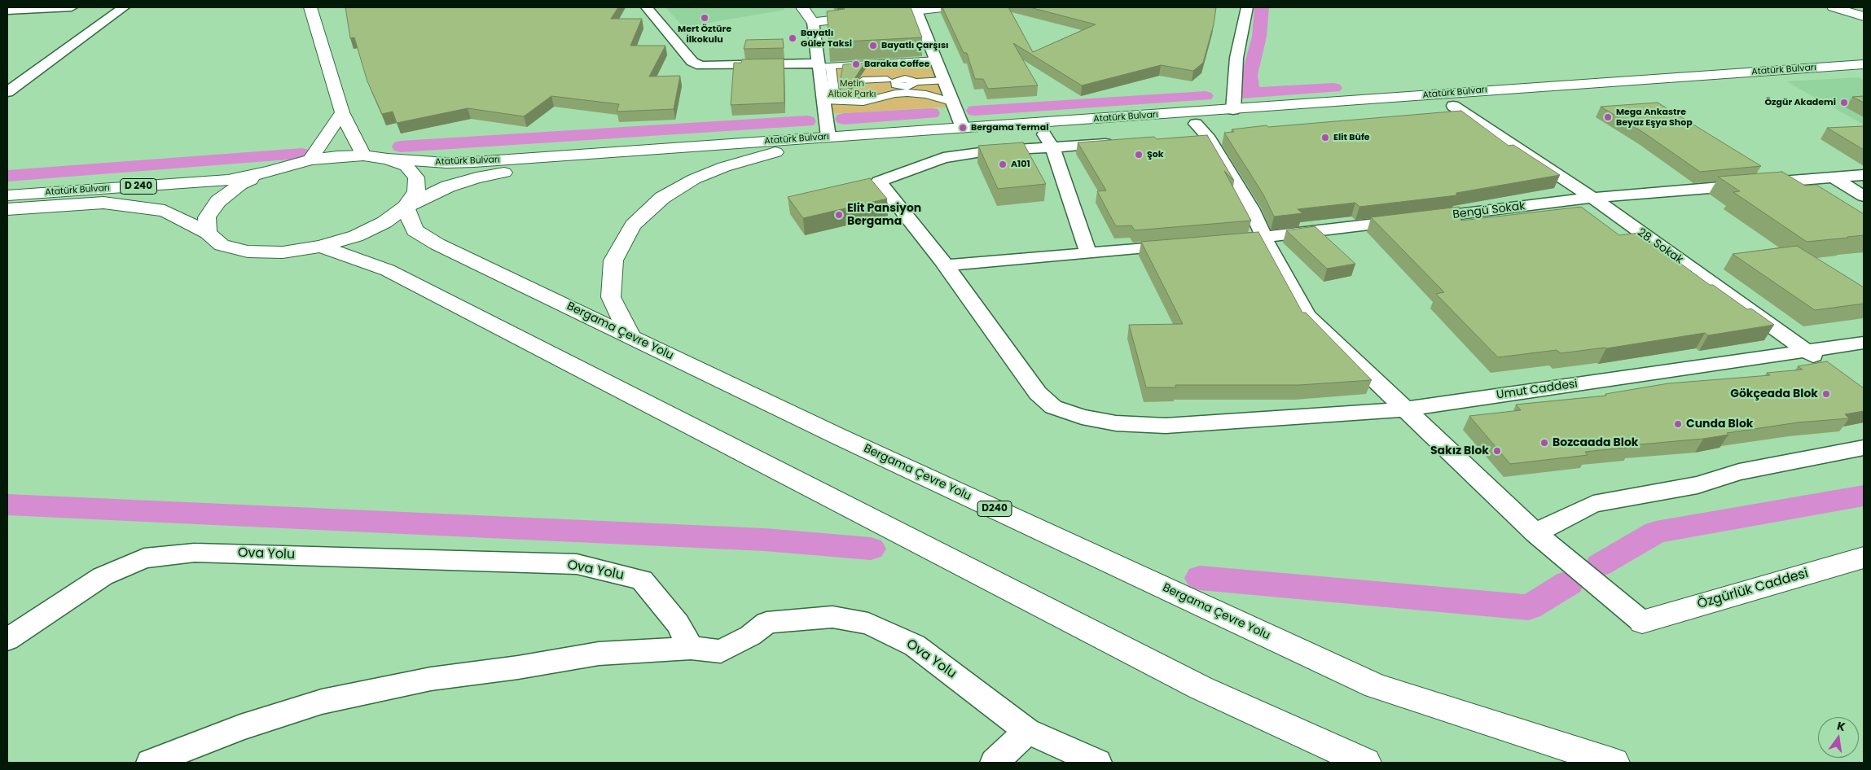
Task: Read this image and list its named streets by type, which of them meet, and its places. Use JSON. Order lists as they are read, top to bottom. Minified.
{"streets":{"main road":["Atatürk Bulvarı","D 240","Bergama Çevre Yolu","D240","Özgürlük Caddesi"],"street":["Bengü Sokak","28. Sokak","Umut Caddesi","Ova Yolu"]},"crossings":[["Atatürk Bulvarı","28. Sokak"],["Atatürk Bulvarı","Bergama Çevre Yolu"],["Atatürk Bulvarı","Umut Caddesi"],["Bengü Sokak","28. Sokak"],["28. Sokak","Umut Caddesi"]],"parks":["Metin Altıok Parkı"],"places":["Mert Öztüre İlkokulu","Bayatlı Güler Taksi","Bayatlı Çarşısı","Baraka Coffee","Özgür Akademi","Mega Ankastre Beyaz Eşya Shop","Bergama Termal","Elit Büfe","Şok","A101","Elit Pansiyon Bergama","Gökçeada Blok","Cunda Blok","Bozcaada Blok","Sakız Blok"],"north":"top"}
